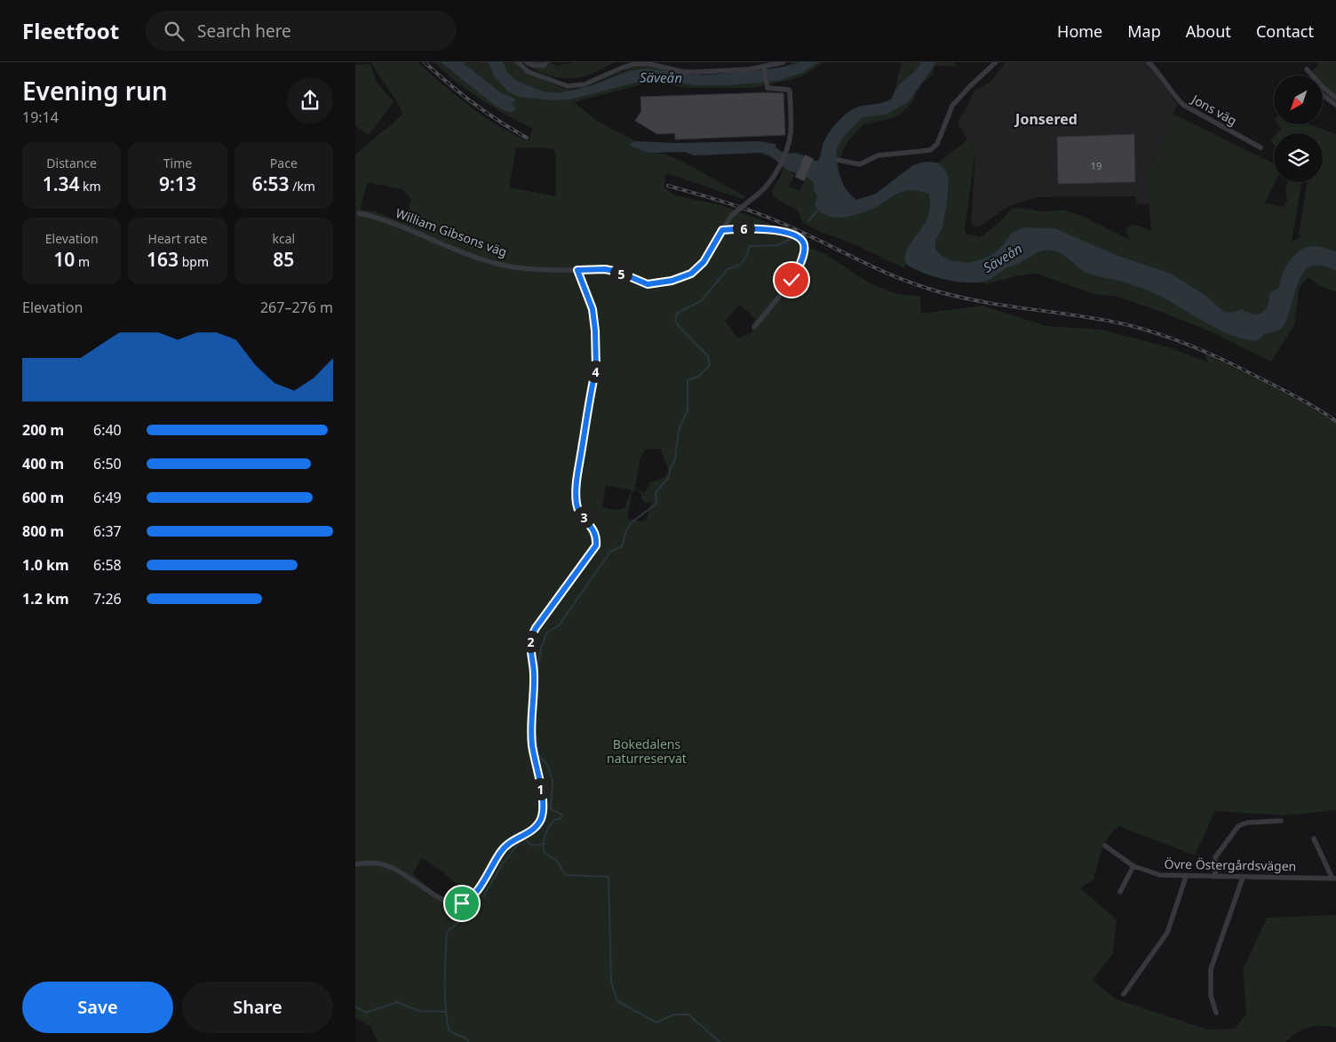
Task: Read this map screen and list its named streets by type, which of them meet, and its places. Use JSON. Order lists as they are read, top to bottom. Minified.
{"streets":{"street":["Jons väg","William Gibsons väg","Övre Östergårdsvägen"]},"districts":["Jonsered"],"water":["Säveån"],"parks":["Bokedalens naturreservat"],"house_numbers":["19"],"north":"bottom left","page":{"header":"Fleetfoot","search":"Search here","nav":["Home","Map","About","Contact"],"heading":["Evening run","19:14"],"stats":[["Distance","1.34 km"],["Time","9:13"],["Pace","6:53 /km"],["Elevation","10 m"],["Heart rate","163 bpm"],["kcal","85"]],"pins":["6","5","4","3","2","1"],"chart":["Elevation","267–276 m"],"list":[{"name":"200 m","note":"6:40"},{"name":"400 m","note":"6:50"},{"name":"600 m","note":"6:49"},{"name":"800 m","note":"6:37"},{"name":"1.0 km","note":"6:58"},{"name":"1.2 km","note":"7:26"}],"buttons":["Save","Share"]}}
